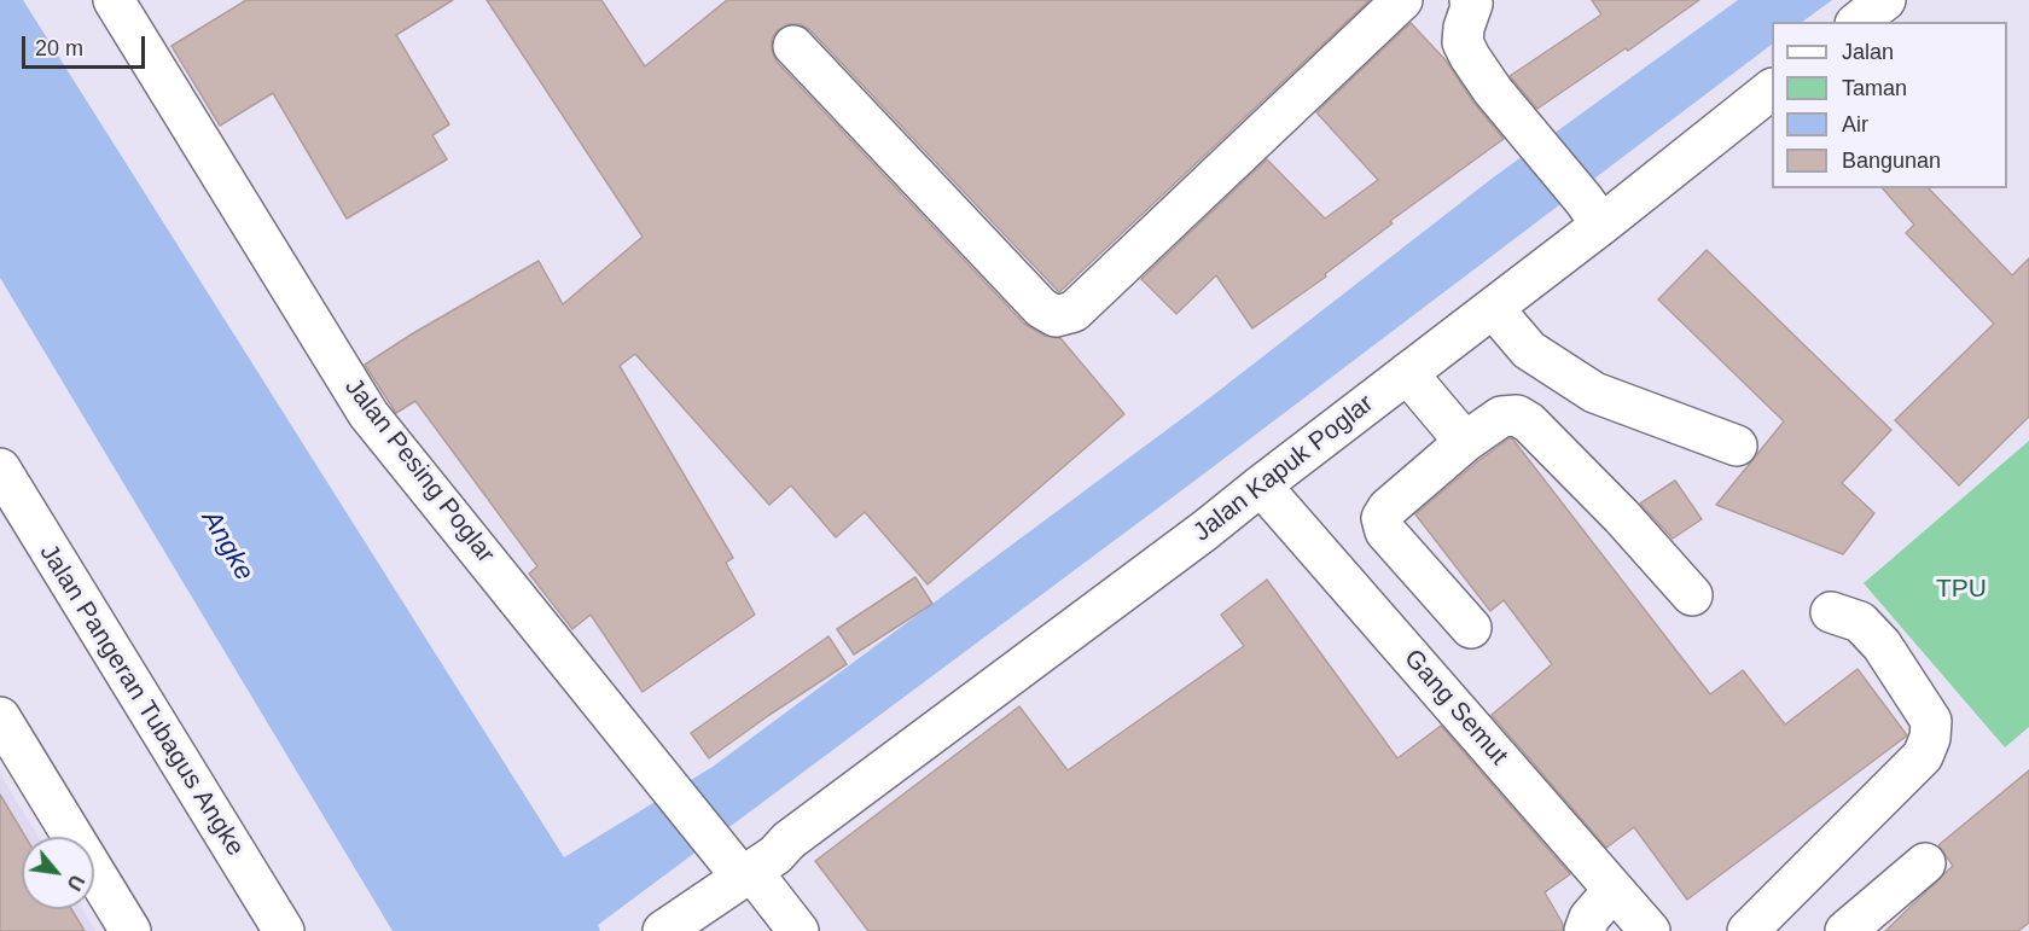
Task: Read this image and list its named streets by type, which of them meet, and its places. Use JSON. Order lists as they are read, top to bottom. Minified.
{"streets":{"street":["Jalan Kapuk Poglar","Jalan Pesing Poglar","Jalan Pangeran Tubagus Angke","Gang Semut"]},"crossings":[["Jalan Kapuk Poglar","Jalan Pesing Poglar"],["Jalan Kapuk Poglar","Gang Semut"]],"water":["Angke"],"parks":["TPU"],"legend":["Jalan","Taman","Air","Bangunan"],"scale_bar":"20 m","north":"bottom right"}
